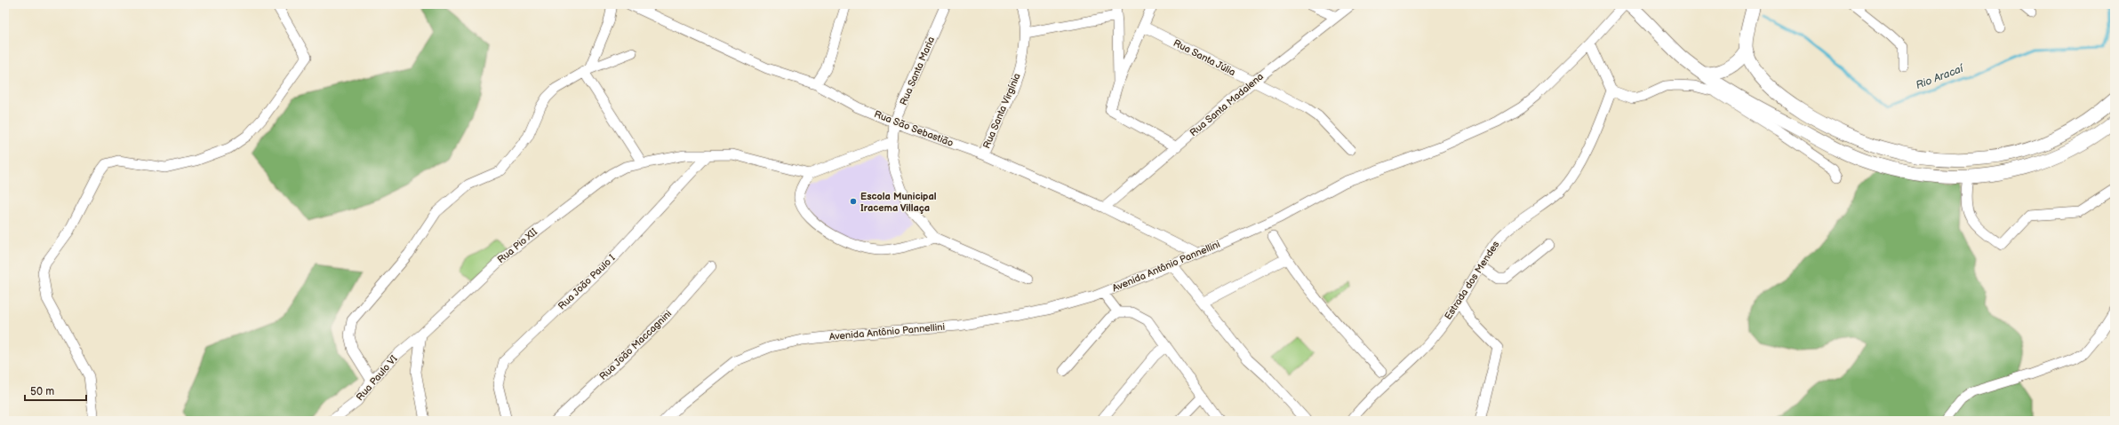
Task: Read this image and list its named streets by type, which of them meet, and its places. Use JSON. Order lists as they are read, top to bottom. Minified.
{"streets":{"street":["Rua Santa Júlia","Rua Santa Maria","Rua Santa Madalena","Rua Santa Virgínia","Rua São Sebastião","Rua Pio XII","Avenida Antônio Pannellini","Estrada dos Mendes","Rua João Paulo I","Rua João Maccagnini","Rua Paulo VI"]},"crossings":[["Rua Santa Júlia","Rua Santa Madalena"],["Rua Santa Maria","Rua São Sebastião"],["Rua Santa Madalena","Rua São Sebastião"],["Rua Santa Virgínia","Rua São Sebastião"],["Rua São Sebastião","Avenida Antônio Pannellini"],["Rua Pio XII","Rua João Paulo I"],["Rua Pio XII","Rua Paulo VI"]],"water":["Rio Aracaí"],"places":["Escola Municipal Iracema Villaça"],"scale_bar":"50 m"}
